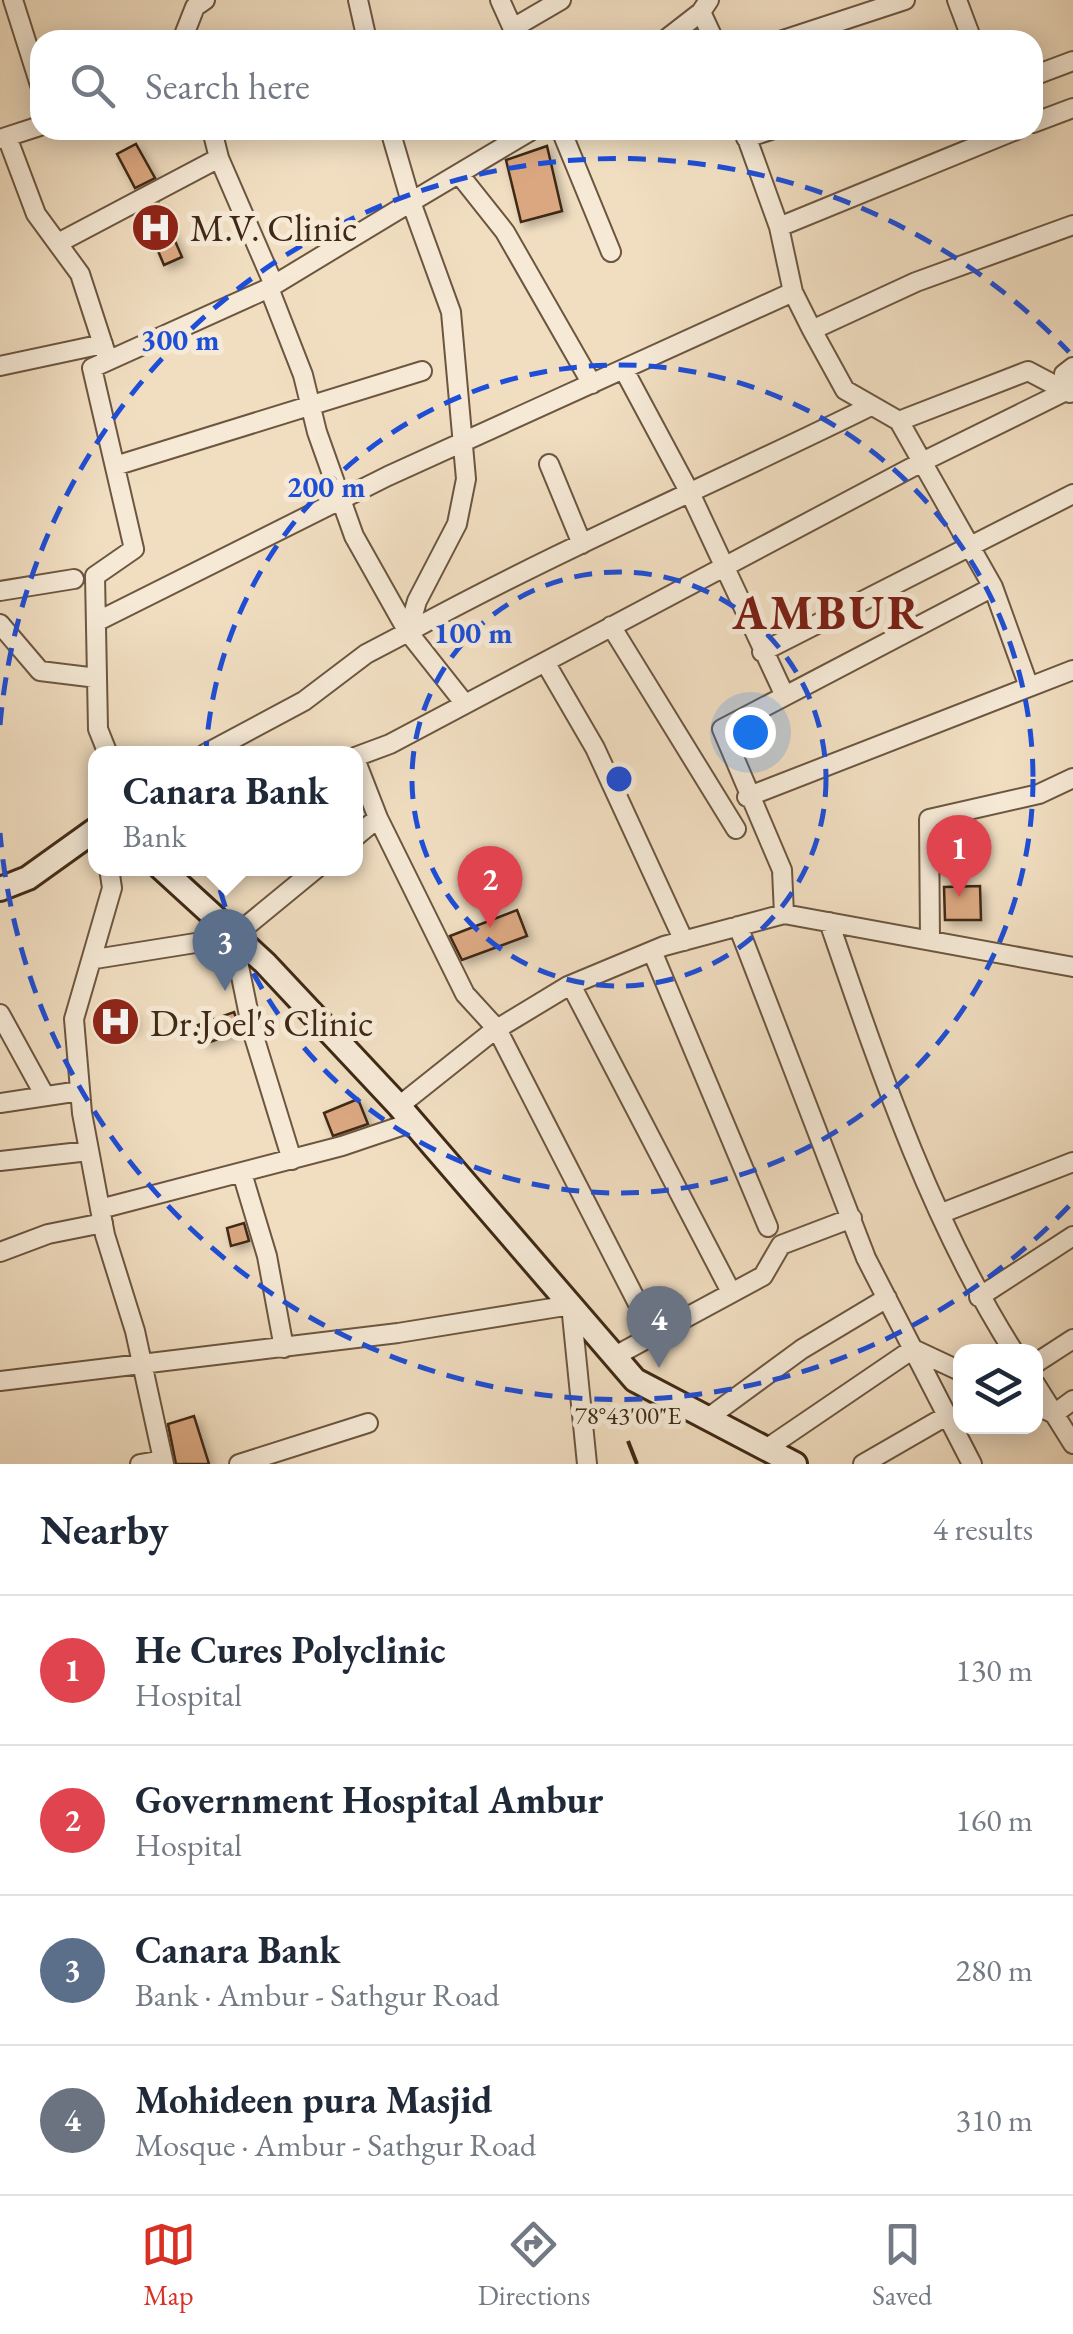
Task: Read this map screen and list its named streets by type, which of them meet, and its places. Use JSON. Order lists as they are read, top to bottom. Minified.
{"districts":["AMBUR"],"places":{"hospital":["M.V. Clinic","Dr.Joel's Clinic"]},"page":{"search":"Search here","popup":["Canara Bank","Bank"],"pins":["1","2","3","4"],"heading":["Nearby","4 results"],"list":[{"mark":"1","name":"He Cures Polyclinic","note":"Hospital","value":"130 m"},{"mark":"2","name":"Government Hospital Ambur","note":"Hospital","value":"160 m"},{"mark":"3","name":"Canara Bank","note":"Bank · Ambur - Sathgur Road","value":"280 m"},{"mark":"4","name":"Mohideen pura Masjid","note":"Mosque · Ambur - Sathgur Road","value":"310 m"}],"nav":["Map","Directions","Saved"]},"coordinates":["78°43'00\"E"],"rings":["300 m","200 m","100 m"]}
